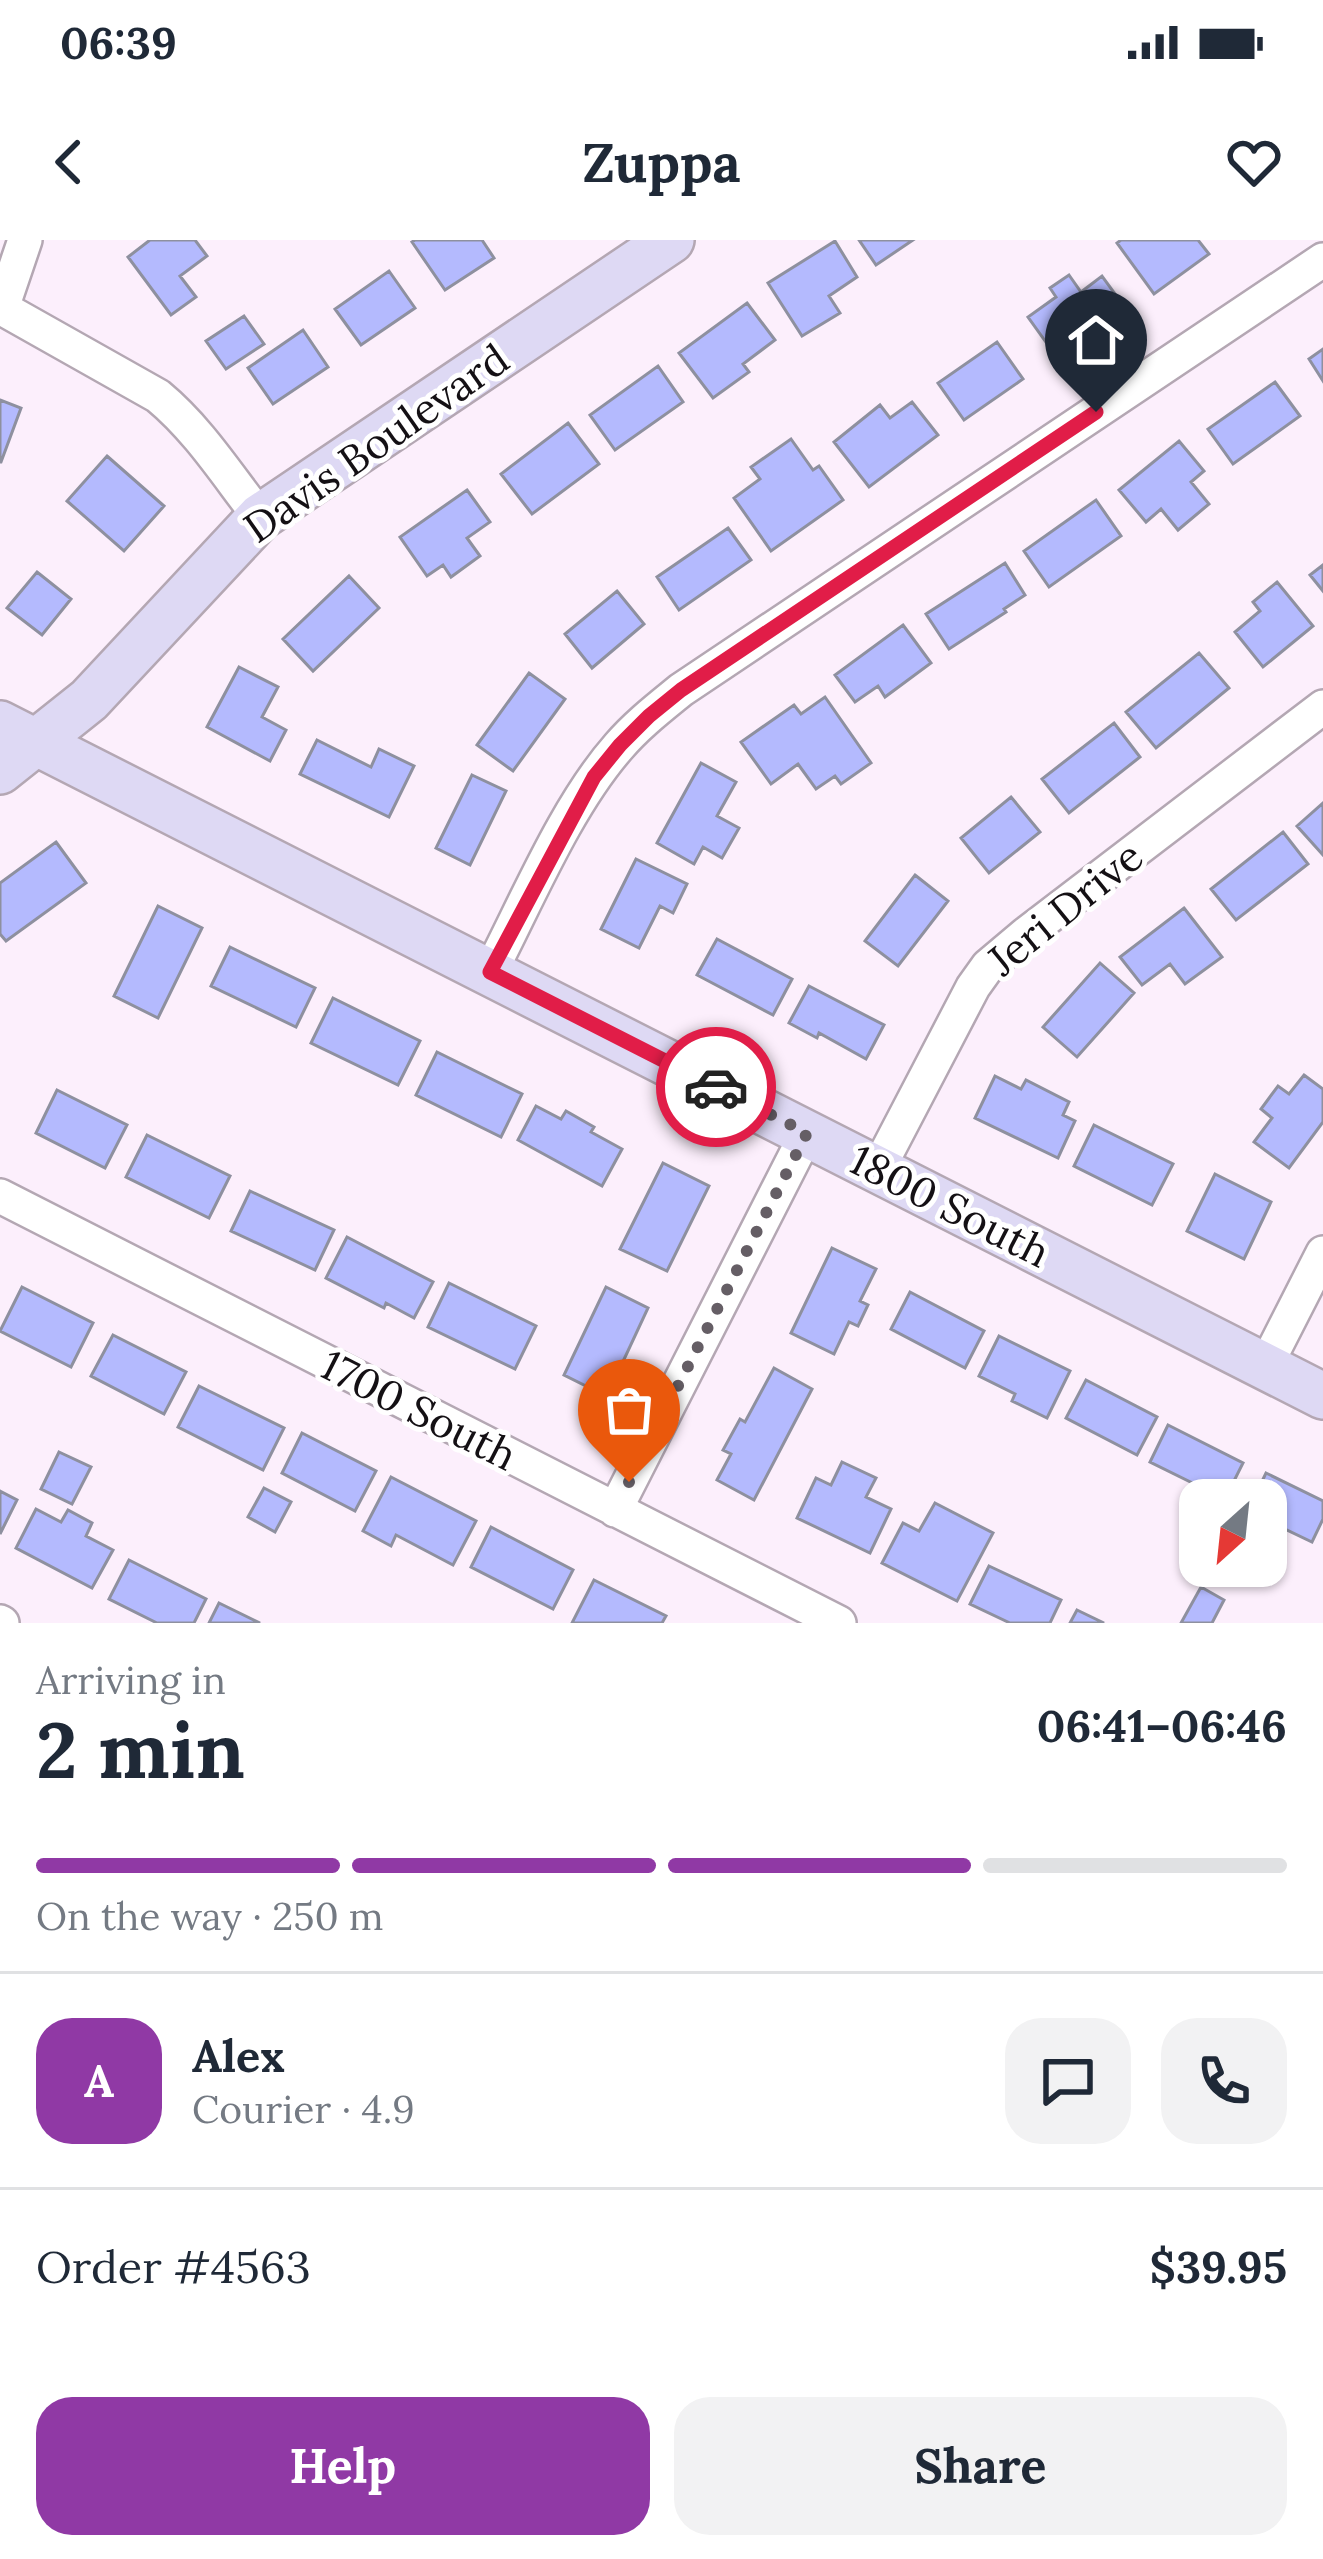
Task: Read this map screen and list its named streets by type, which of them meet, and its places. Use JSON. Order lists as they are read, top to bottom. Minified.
{"streets":{"main road":["Davis Boulevard","1800 South"],"street":["Jeri Drive","1700 South"]},"crossings":[["Davis Boulevard","1800 South"],["Jeri Drive","1800 South"]],"north":"bottom left","page":{"status":"06:39","header":"Zuppa","heading":["2 min","Arriving in","06:41–06:46"],"panel":["Alex","Courier · 4.9","Order #4563","$39.95"],"bar":"On the way · 250 m","round":"A","buttons":["Help","Share"]}}
